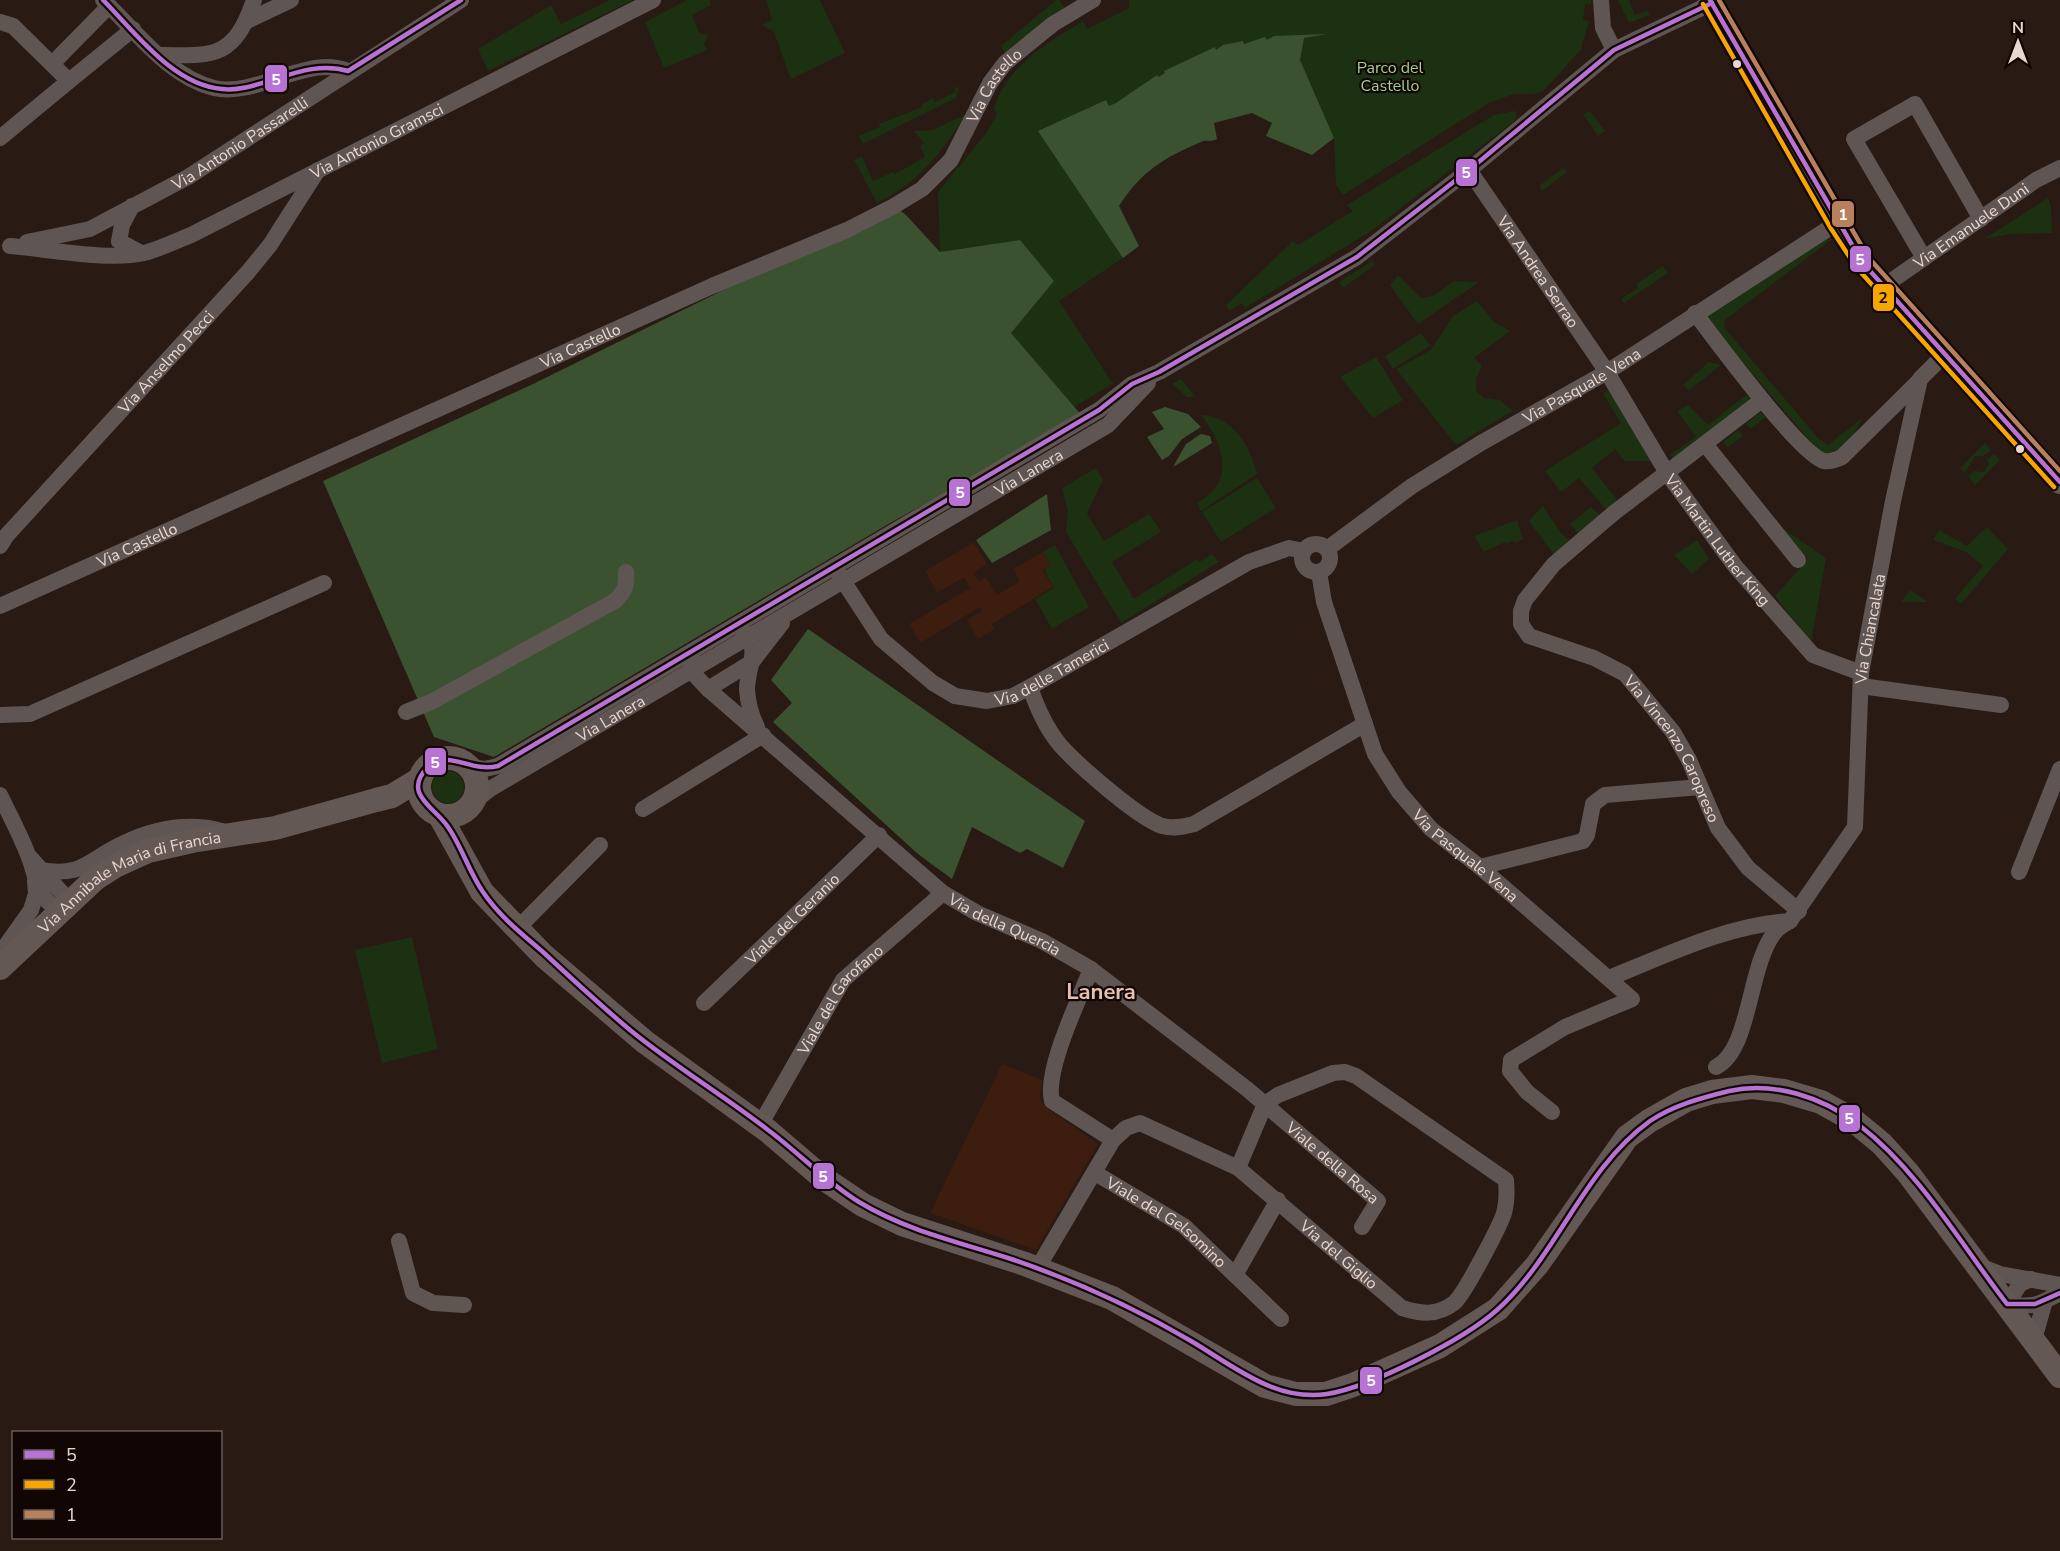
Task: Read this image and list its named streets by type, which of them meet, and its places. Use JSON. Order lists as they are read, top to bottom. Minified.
{"streets":{"main road":["Via Annibale Maria di Francia"],"street":["Via Castello","Via Antonio Gramsci","Via Antonio Passarelli","Via Emanuele Duni","Via Andrea Serrao","Via Anselmo Pecci","Via Pasquale Vena","Via Lanera","Via Martin Luther King","Via Chiancalata","Via delle Tamerici","Via Vincenzo Caropreso","Viale del Geranio","Via della Quercia","Viale del Garofano","Viale della Rosa","Viale del Gelsomino","Via del Giglio"]},"crossings":[["Via Antonio Gramsci","Via Antonio Passarelli"],["Via Antonio Gramsci","Via Anselmo Pecci"],["Via Andrea Serrao","Via Pasquale Vena"],["Via Andrea Serrao","Via Lanera"],["Via Andrea Serrao","Via Martin Luther King"],["Via Pasquale Vena","Via Martin Luther King"],["Via Pasquale Vena","Via delle Tamerici"],["Via Lanera","Via delle Tamerici"],["Via Lanera","Via Annibale Maria di Francia"],["Via Lanera","Via della Quercia"],["Via Martin Luther King","Via Chiancalata"],["Via Martin Luther King","Via Vincenzo Caropreso"],["Via Chiancalata","Via Vincenzo Caropreso"],["Viale del Geranio","Via della Quercia"],["Via della Quercia","Viale del Garofano"],["Via della Quercia","Viale della Rosa"],["Via della Quercia","Via del Giglio"],["Viale della Rosa","Via del Giglio"],["Viale del Gelsomino","Via del Giglio"]],"districts":["Lanera"],"parks":["Parco del Castello"],"lines":["transit line 5","transit line 1","transit line 2"],"legend":["5","2","1"],"north":"top"}
